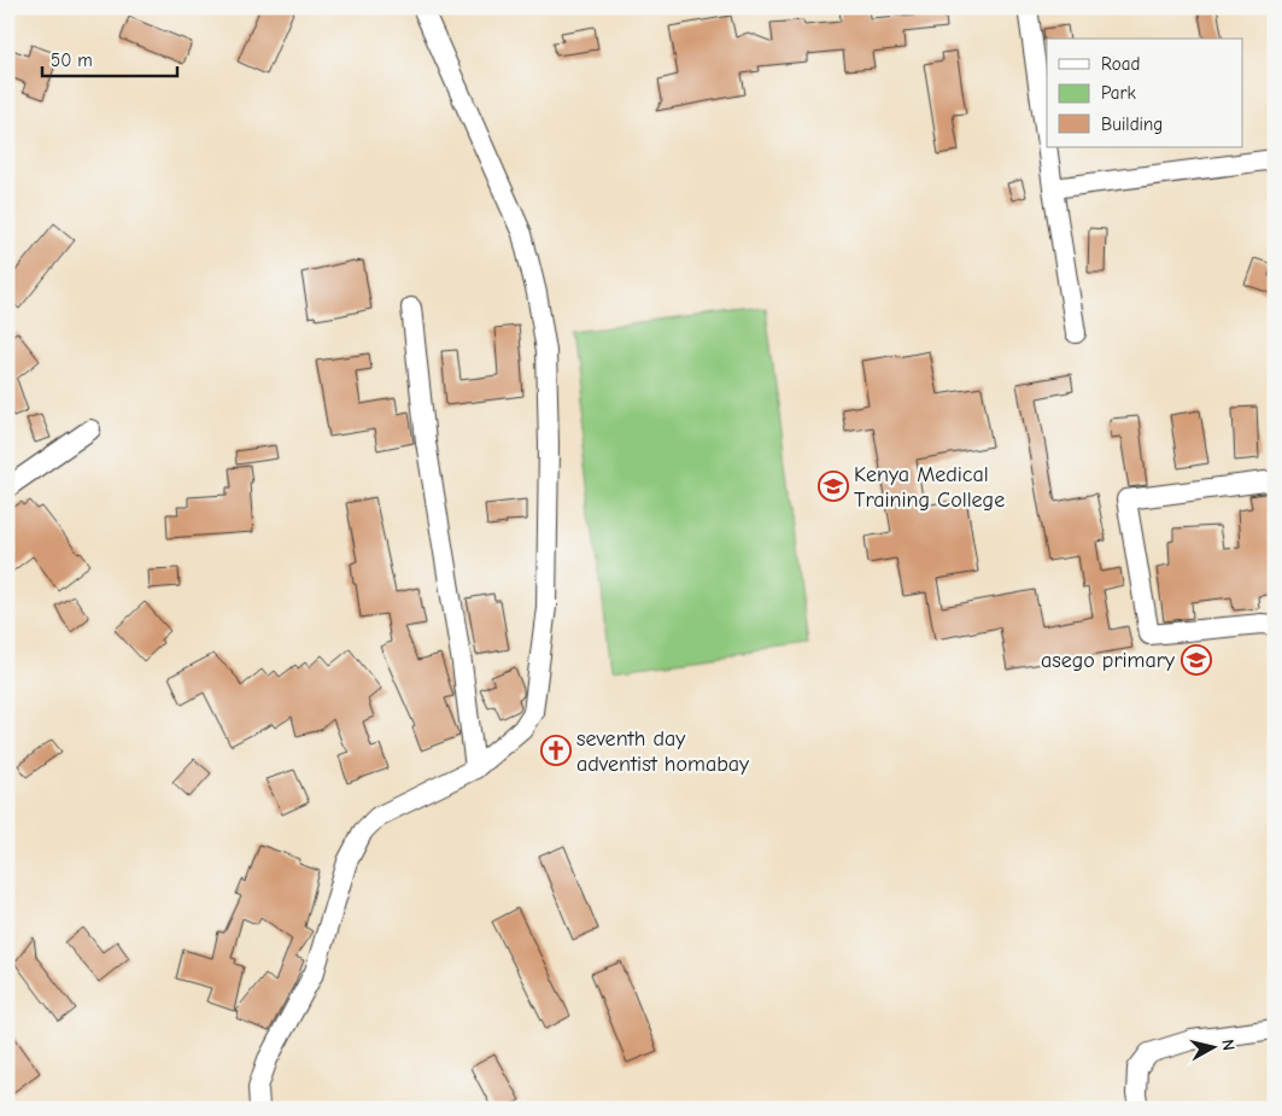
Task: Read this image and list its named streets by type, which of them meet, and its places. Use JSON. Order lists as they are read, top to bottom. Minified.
{"places":{"school or university":["Kenya Medical Training College","asego primary"],"church":["seventh day adventist homabay"]},"legend":["Road","Park","Building"],"scale_bar":"50 m","north":"right"}
